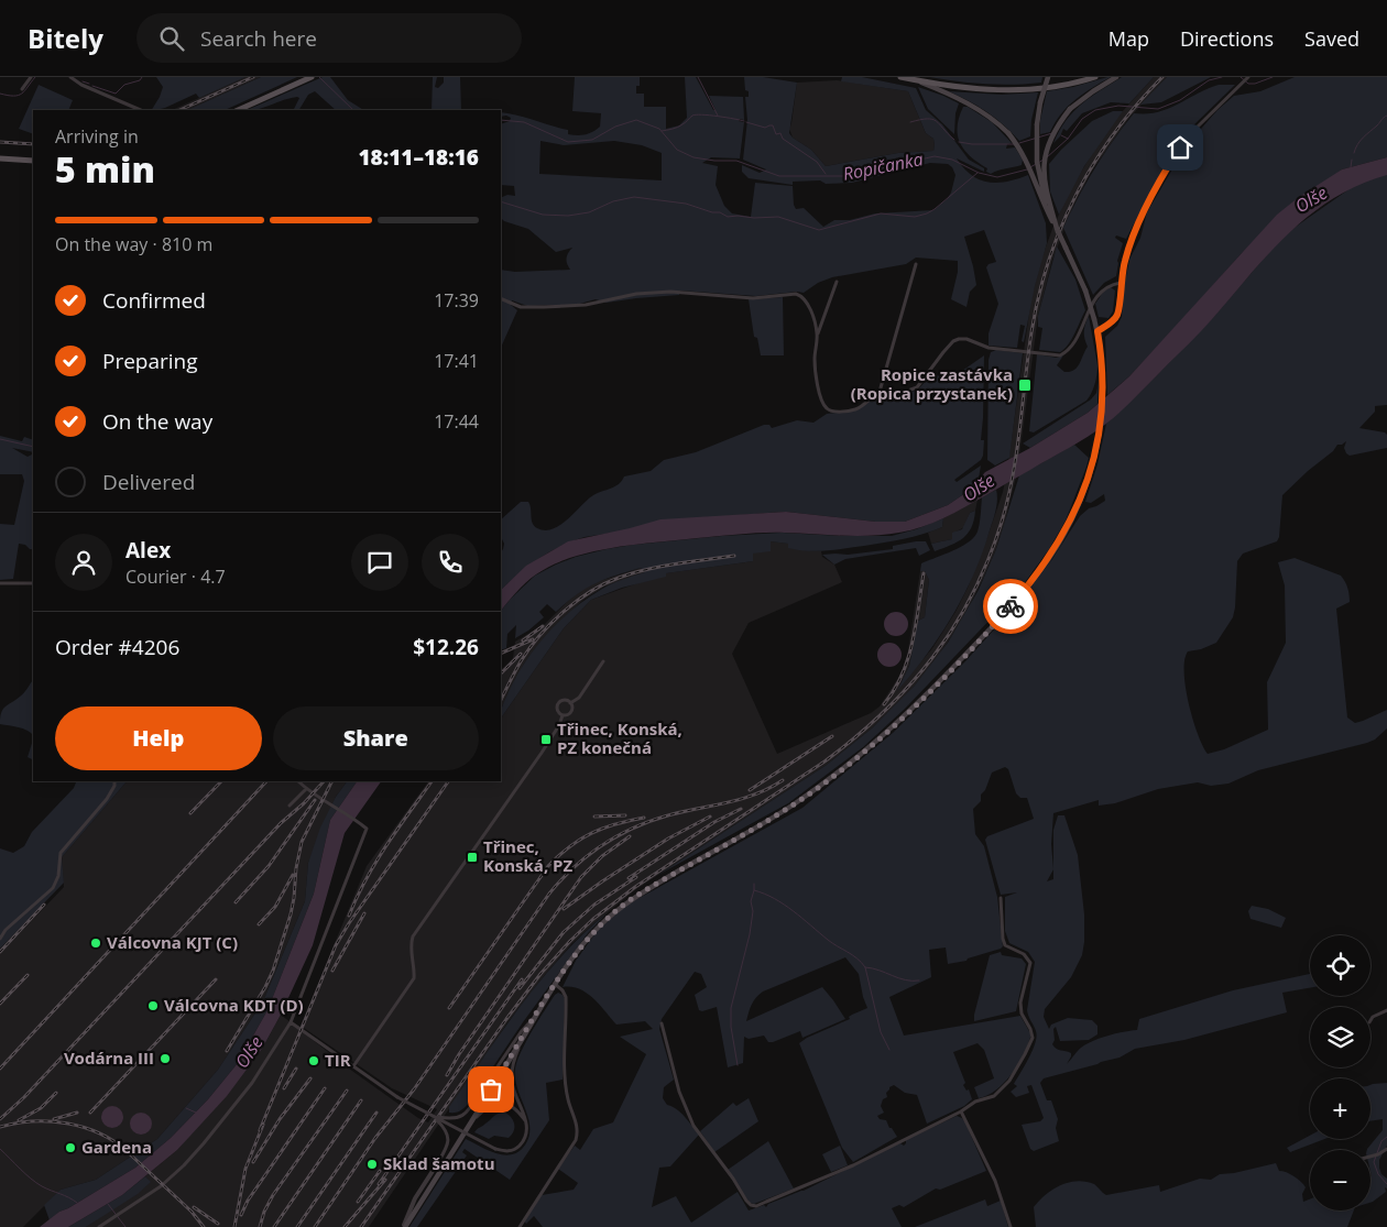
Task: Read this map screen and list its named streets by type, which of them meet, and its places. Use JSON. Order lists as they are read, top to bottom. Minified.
{"water":["Ropičanka","Olše"],"places":{"transit":["Ropice zastávka (Ropica przystanek)","Třinec, Konská, PZ konečná","Třinec, Konská, PZ"],"other":["Válcovna KJT (C)","Válcovna KDT (D)","Vodárna III","TIR","Gardena","Sklad šamotu"]},"page":{"header":"Bitely","search":"Search here","nav":["Map","Directions","Saved"],"heading":["5 min","Arriving in","18:11–18:16"],"panel":["Alex","Courier · 4.7","Order #4206","$12.26"],"bar":"On the way · 810 m","list":[["Confirmed","17:39"],["Preparing","17:41"],["On the way","17:44"],"Delivered"],"buttons":["Help","Share"],"map_buttons":["+","−"]}}
